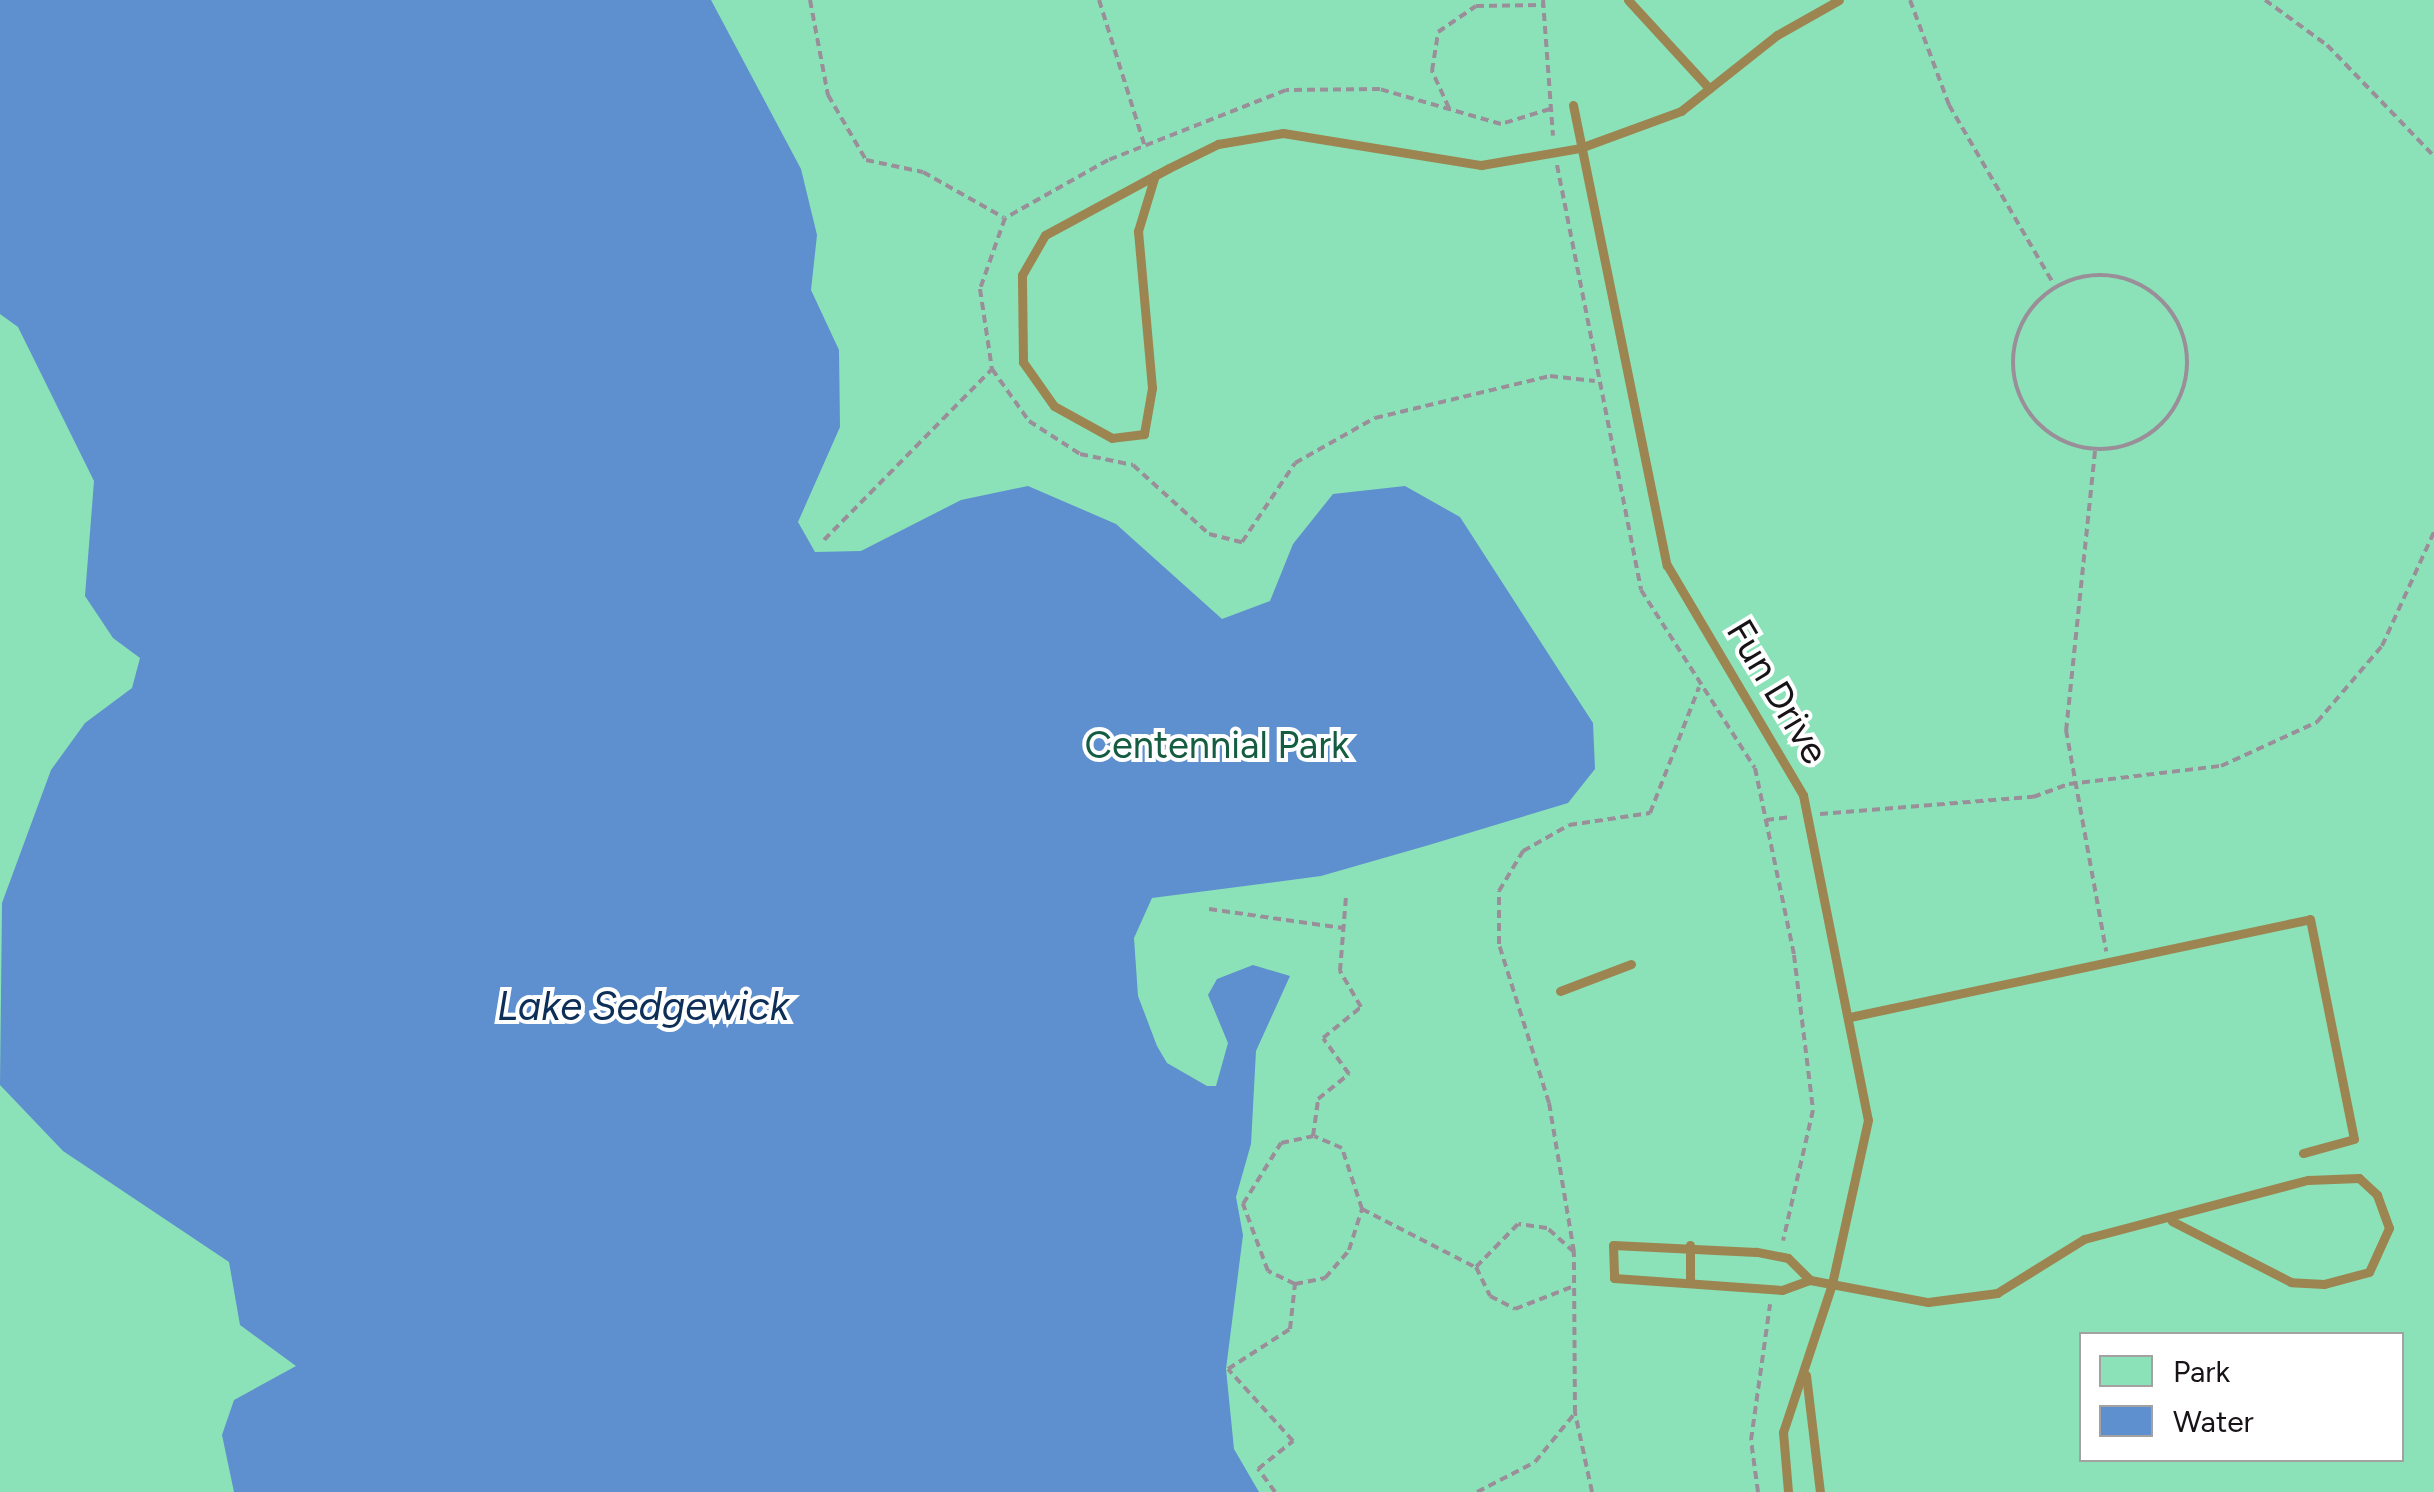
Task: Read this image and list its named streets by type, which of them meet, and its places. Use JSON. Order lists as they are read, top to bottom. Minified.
{"streets":{"lane":["Fun Drive"]},"water":["Lake Sedgewick"],"parks":["Centennial Park"],"legend":["Park","Water"]}
